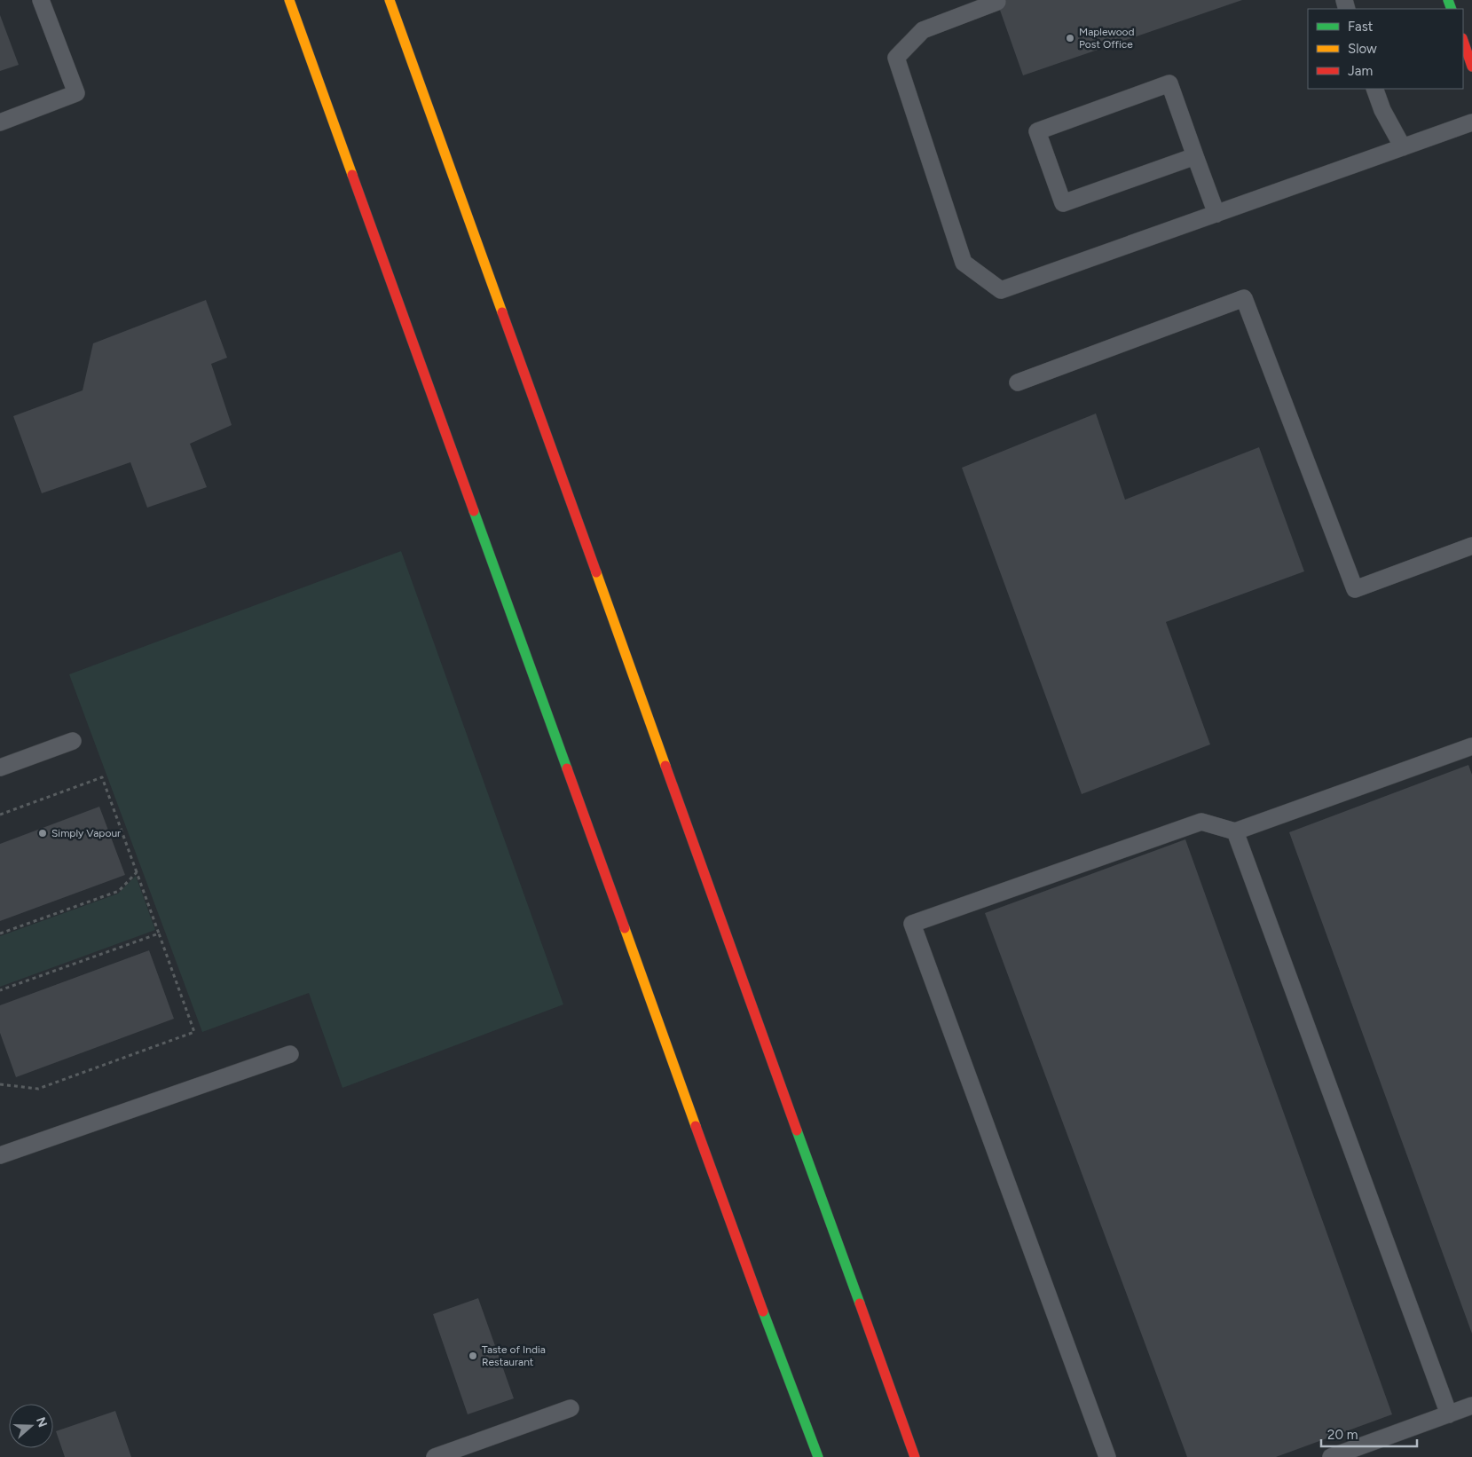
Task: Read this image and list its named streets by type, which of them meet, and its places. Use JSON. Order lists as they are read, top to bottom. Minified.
{"places":["Maplewood Post Office","Simply Vapour","Taste of India Restaurant"],"legend":["Fast","Slow","Jam"],"scale_bar":"20 m","north":"right"}
